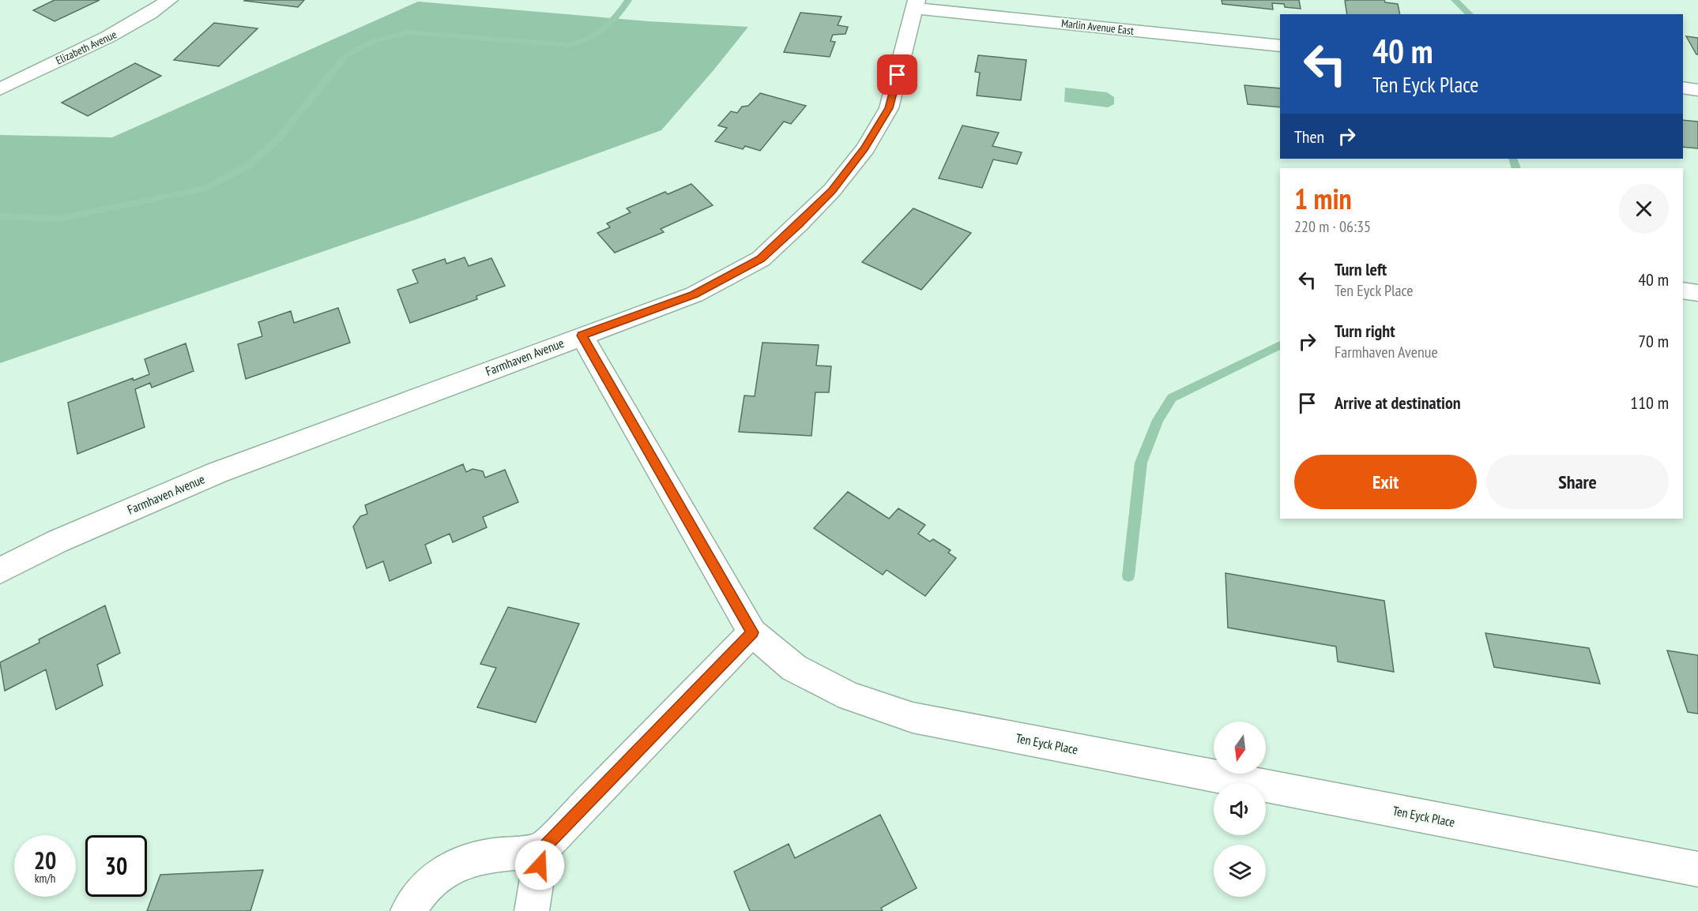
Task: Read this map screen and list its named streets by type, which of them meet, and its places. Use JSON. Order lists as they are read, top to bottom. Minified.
{"streets":{"street":["Marlin Avenue East","Elizabeth Avenue","Farmhaven Avenue","Ten Eyck Place"]},"crossings":[["Marlin Avenue East","Farmhaven Avenue"],["Farmhaven Avenue","Ten Eyck Place"]],"north":"bottom","page":{"turn":["40 m","Ten Eyck Place"],"then":"Then","heading":["1 min","220 m · 06:35"],"list":[{"name":"Turn left","note":"Ten Eyck Place","value":"40 m"},{"name":"Turn right","note":"Farmhaven Avenue","value":"70 m"},{"name":"Arrive at destination","value":"110 m"}],"buttons":["Exit","Share"],"speed":"20 km/h","limit":"30"}}
